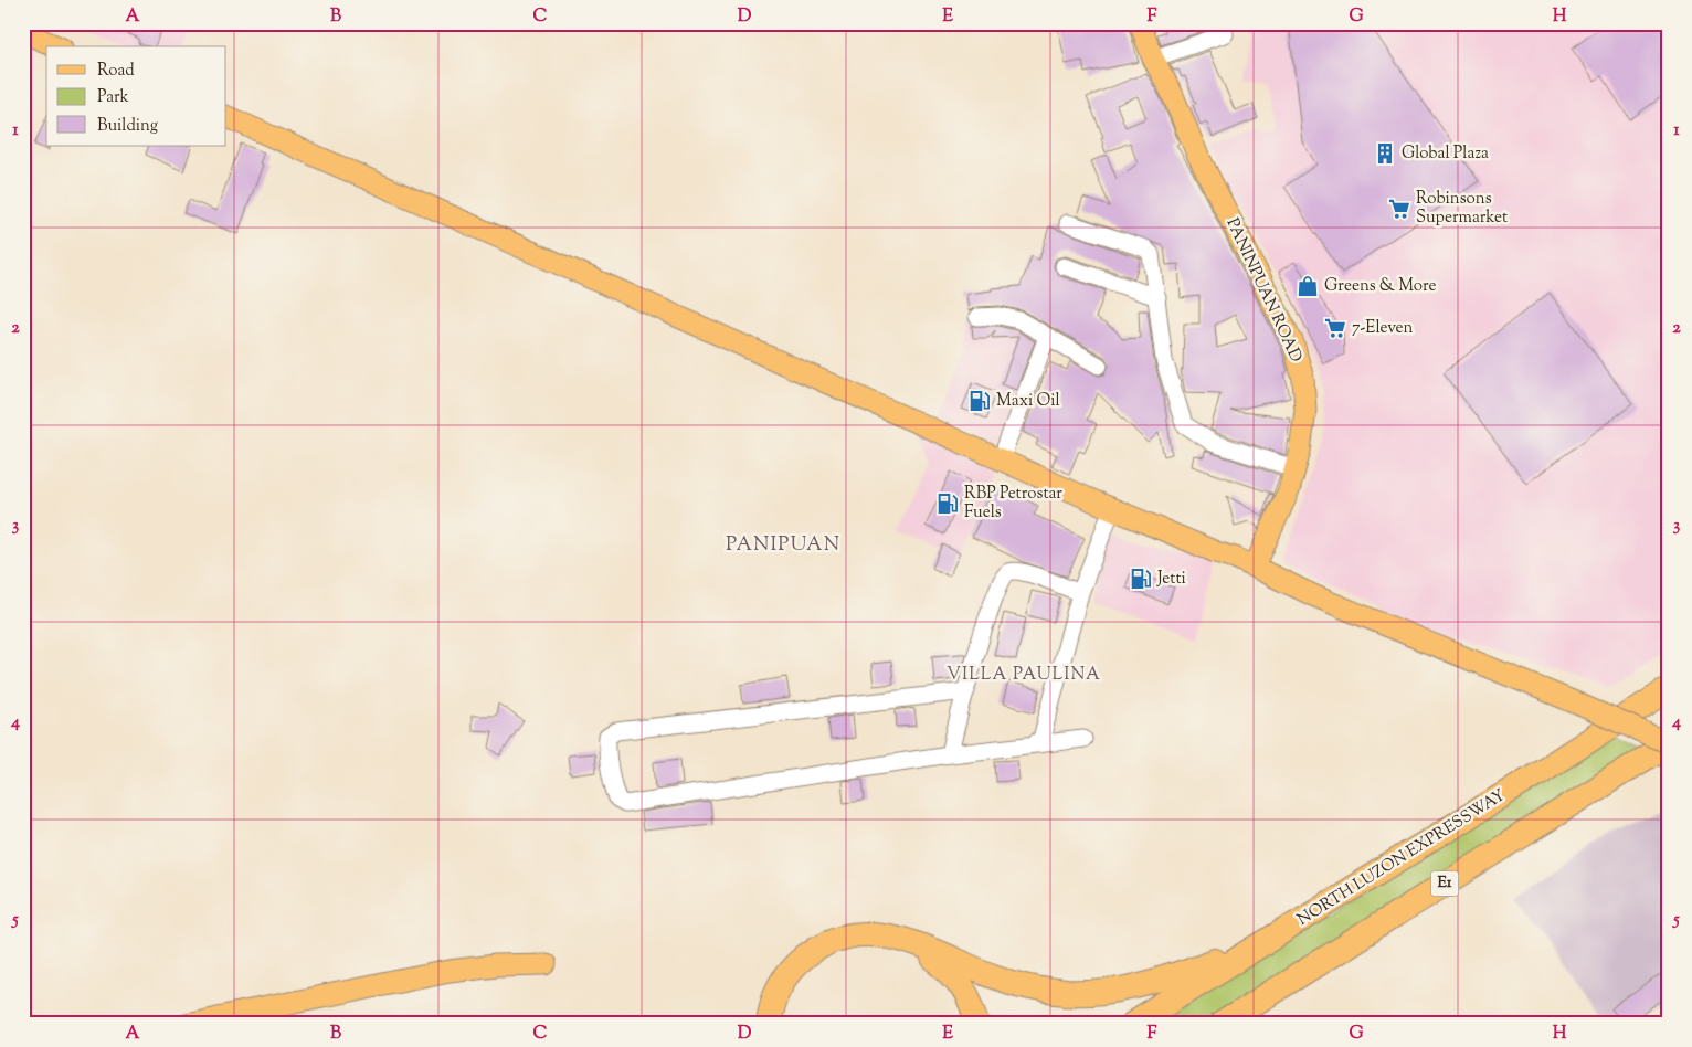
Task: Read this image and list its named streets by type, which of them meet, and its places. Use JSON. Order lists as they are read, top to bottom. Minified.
{"streets":{"highway":["NORTH LUZON EXPRESSWAY","E1"],"main road":["PANINPUAN ROAD"]},"districts":["PANIPUAN","VILLA PAULINA"],"places":{"building":["Global Plaza"],"supermarket":["Robinsons Supermarket","7-Eleven"],"shop":["Greens & More"],"fuel station":["Maxi Oil","RBP Petrostar Fuels","Jetti"]},"legend":["Road","Park","Building"],"grid":{"columns":["A","B","C","D","E","F","G","H"],"rows":["1","2","3","4","5"]}}
